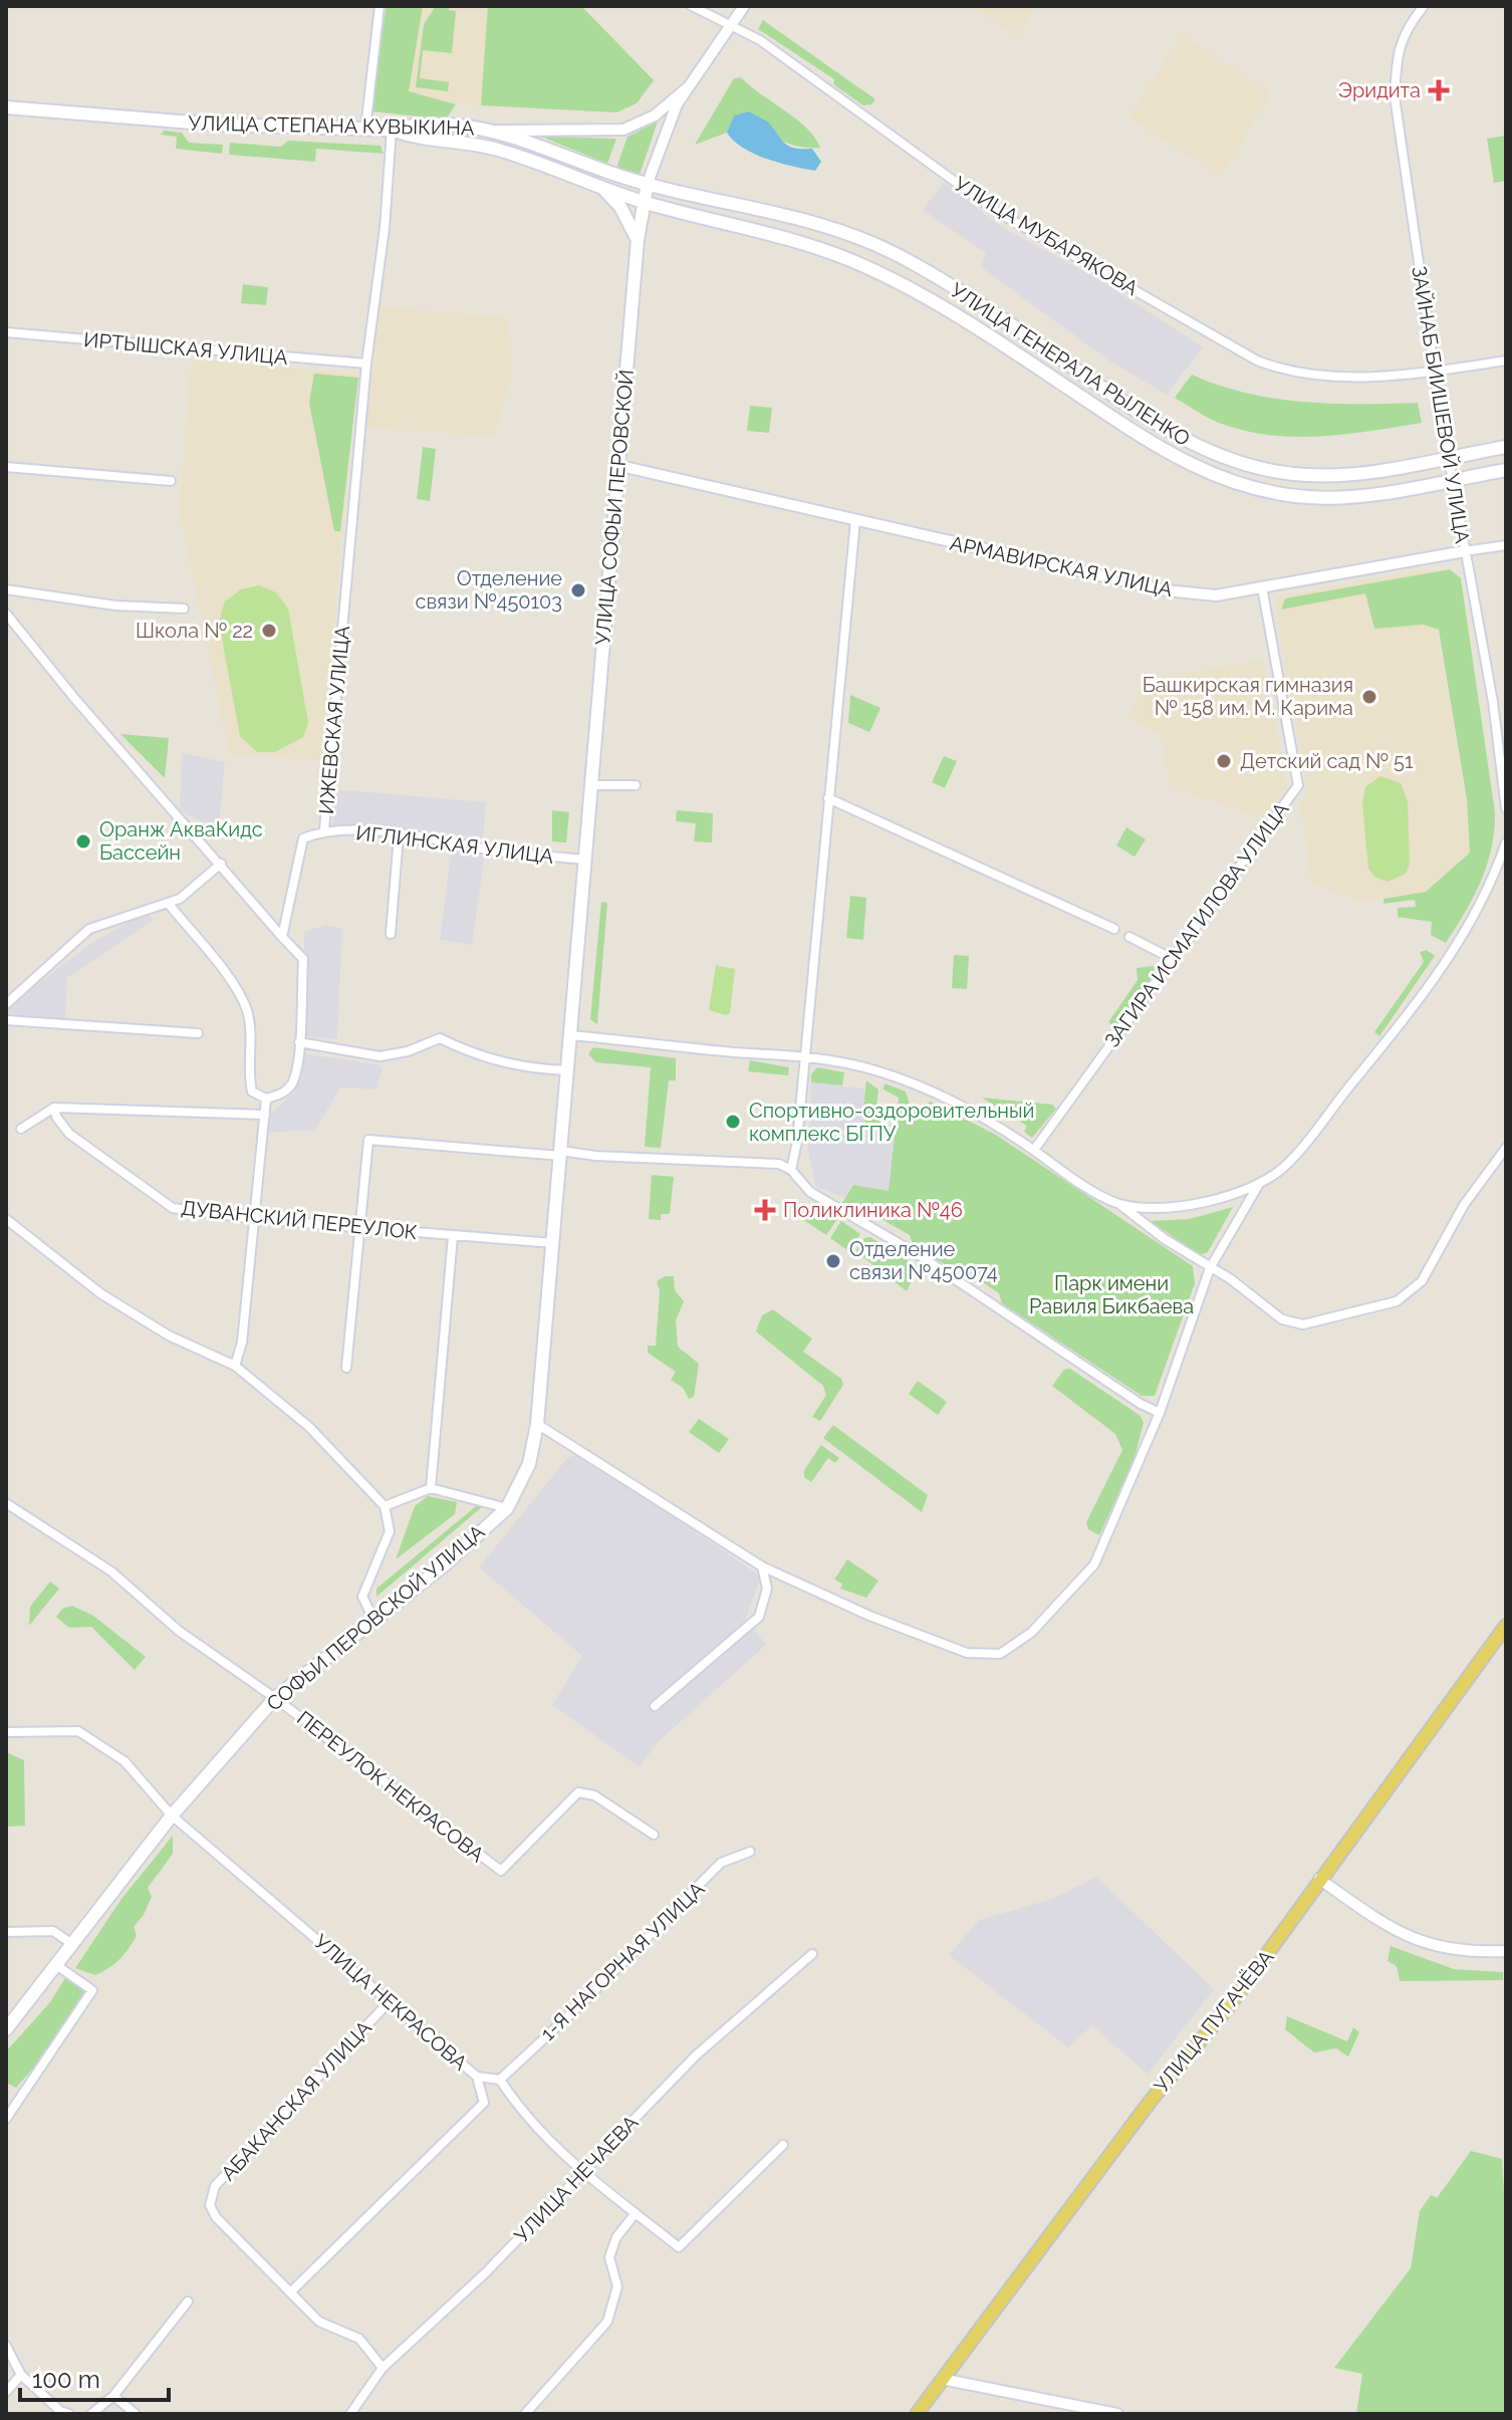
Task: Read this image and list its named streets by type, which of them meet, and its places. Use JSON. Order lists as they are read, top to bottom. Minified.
{"streets":{"main road":["УЛИЦА СТЕПАНА КУВЫКИНА","УЛИЦА ГЕНЕРАЛА РЫЛЕНКО","УЛИЦА СОФЬИ ПЕРОВСКОЙ","СОФЬИ ПЕРОВСКОЙ УЛИЦА","УЛИЦА ПУГАЧЁВА"],"street":["УЛИЦА МУБАРЯКОВА","ИРТЫШСКАЯ УЛИЦА","ЗАЙНАБ БИИШЕВОЙ УЛИЦА","АРМАВИРСКАЯ УЛИЦА","ИЖЕВСКАЯ УЛИЦА","ИГЛИНСКАЯ УЛИЦА","ЗАГИРА ИСМАГИЛОВА УЛИЦА","ДУВАНСКИЙ ПЕРЕУЛОК","ПЕРЕУЛОК НЕКРАСОВА","1-Я НАГОРНАЯ УЛИЦА","УЛИЦА НЕКРАСОВА","АБАКАНСКАЯ УЛИЦА","УЛИЦА НЕЧАЕВА"]},"crossings":[["УЛИЦА СТЕПАНА КУВЫКИНА","УЛИЦА ГЕНЕРАЛА РЫЛЕНКО"],["УЛИЦА СТЕПАНА КУВЫКИНА","УЛИЦА СОФЬИ ПЕРОВСКОЙ"],["УЛИЦА СТЕПАНА КУВЫКИНА","ИЖЕВСКАЯ УЛИЦА"],["УЛИЦА МУБАРЯКОВА","ЗАЙНАБ БИИШЕВОЙ УЛИЦА"],["УЛИЦА МУБАРЯКОВА","УЛИЦА СОФЬИ ПЕРОВСКОЙ"],["ИРТЫШСКАЯ УЛИЦА","ИЖЕВСКАЯ УЛИЦА"],["УЛИЦА ГЕНЕРАЛА РЫЛЕНКО","УЛИЦА СОФЬИ ПЕРОВСКОЙ"],["УЛИЦА ГЕНЕРАЛА РЫЛЕНКО","ИЖЕВСКАЯ УЛИЦА"],["ЗАЙНАБ БИИШЕВОЙ УЛИЦА","АРМАВИРСКАЯ УЛИЦА"],["УЛИЦА СОФЬИ ПЕРОВСКОЙ","АРМАВИРСКАЯ УЛИЦА"],["УЛИЦА СОФЬИ ПЕРОВСКОЙ","ИГЛИНСКАЯ УЛИЦА"],["УЛИЦА СОФЬИ ПЕРОВСКОЙ","СОФЬИ ПЕРОВСКОЙ УЛИЦА"],["АРМАВИРСКАЯ УЛИЦА","ЗАГИРА ИСМАГИЛОВА УЛИЦА"],["ИЖЕВСКАЯ УЛИЦА","ИГЛИНСКАЯ УЛИЦА"],["ДУВАНСКИЙ ПЕРЕУЛОК","СОФЬИ ПЕРОВСКОЙ УЛИЦА"],["СОФЬИ ПЕРОВСКОЙ УЛИЦА","ПЕРЕУЛОК НЕКРАСОВА"],["СОФЬИ ПЕРОВСКОЙ УЛИЦА","УЛИЦА НЕКРАСОВА"],["1-Я НАГОРНАЯ УЛИЦА","УЛИЦА НЕКРАСОВА"],["УЛИЦА НЕКРАСОВА","АБАКАНСКАЯ УЛИЦА"]],"parks":["Парк имени Равиля Бикбаева"],"places":{"health":["Эридита","Поликлиника №46"],"other":["Отделение связи №450103","Школа № 22","Башкирская гимназия № 158 им. М. Карима","Детский сад № 51","Оранж АкваКидс Бассейн","Спортивно-оздоровительный комплекс БГПУ","Отделение связи №450074"]},"scale_bar":"100 m"}
